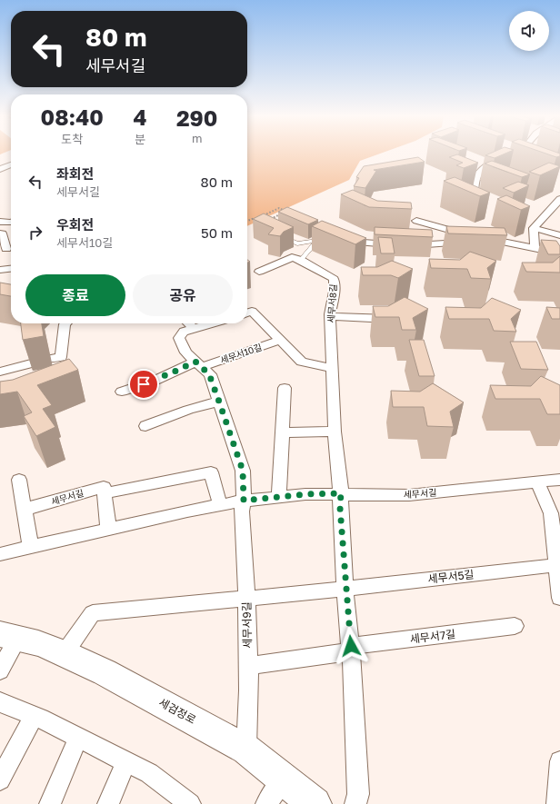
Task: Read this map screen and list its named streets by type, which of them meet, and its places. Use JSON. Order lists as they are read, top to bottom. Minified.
{"streets":{"main road":["세검정로"],"street":["세무서8길","세무서10길","세무서길","세무서5길","세무서9길","세무서7길"]},"crossings":[["세무서8길","세무서길"],["세무서길","세무서9길"],["세무서9길","세무서7길"],["세무서9길","세검정로"]],"page":{"turn":["80 m","세무서길"],"eta":["08:40","도착","4","분","290","m"],"list":[{"name":"좌회전","note":"세무서길","value":"80 m"},{"name":"우회전","note":"세무서10길","value":"50 m"}],"buttons":["종료","공유"]}}
